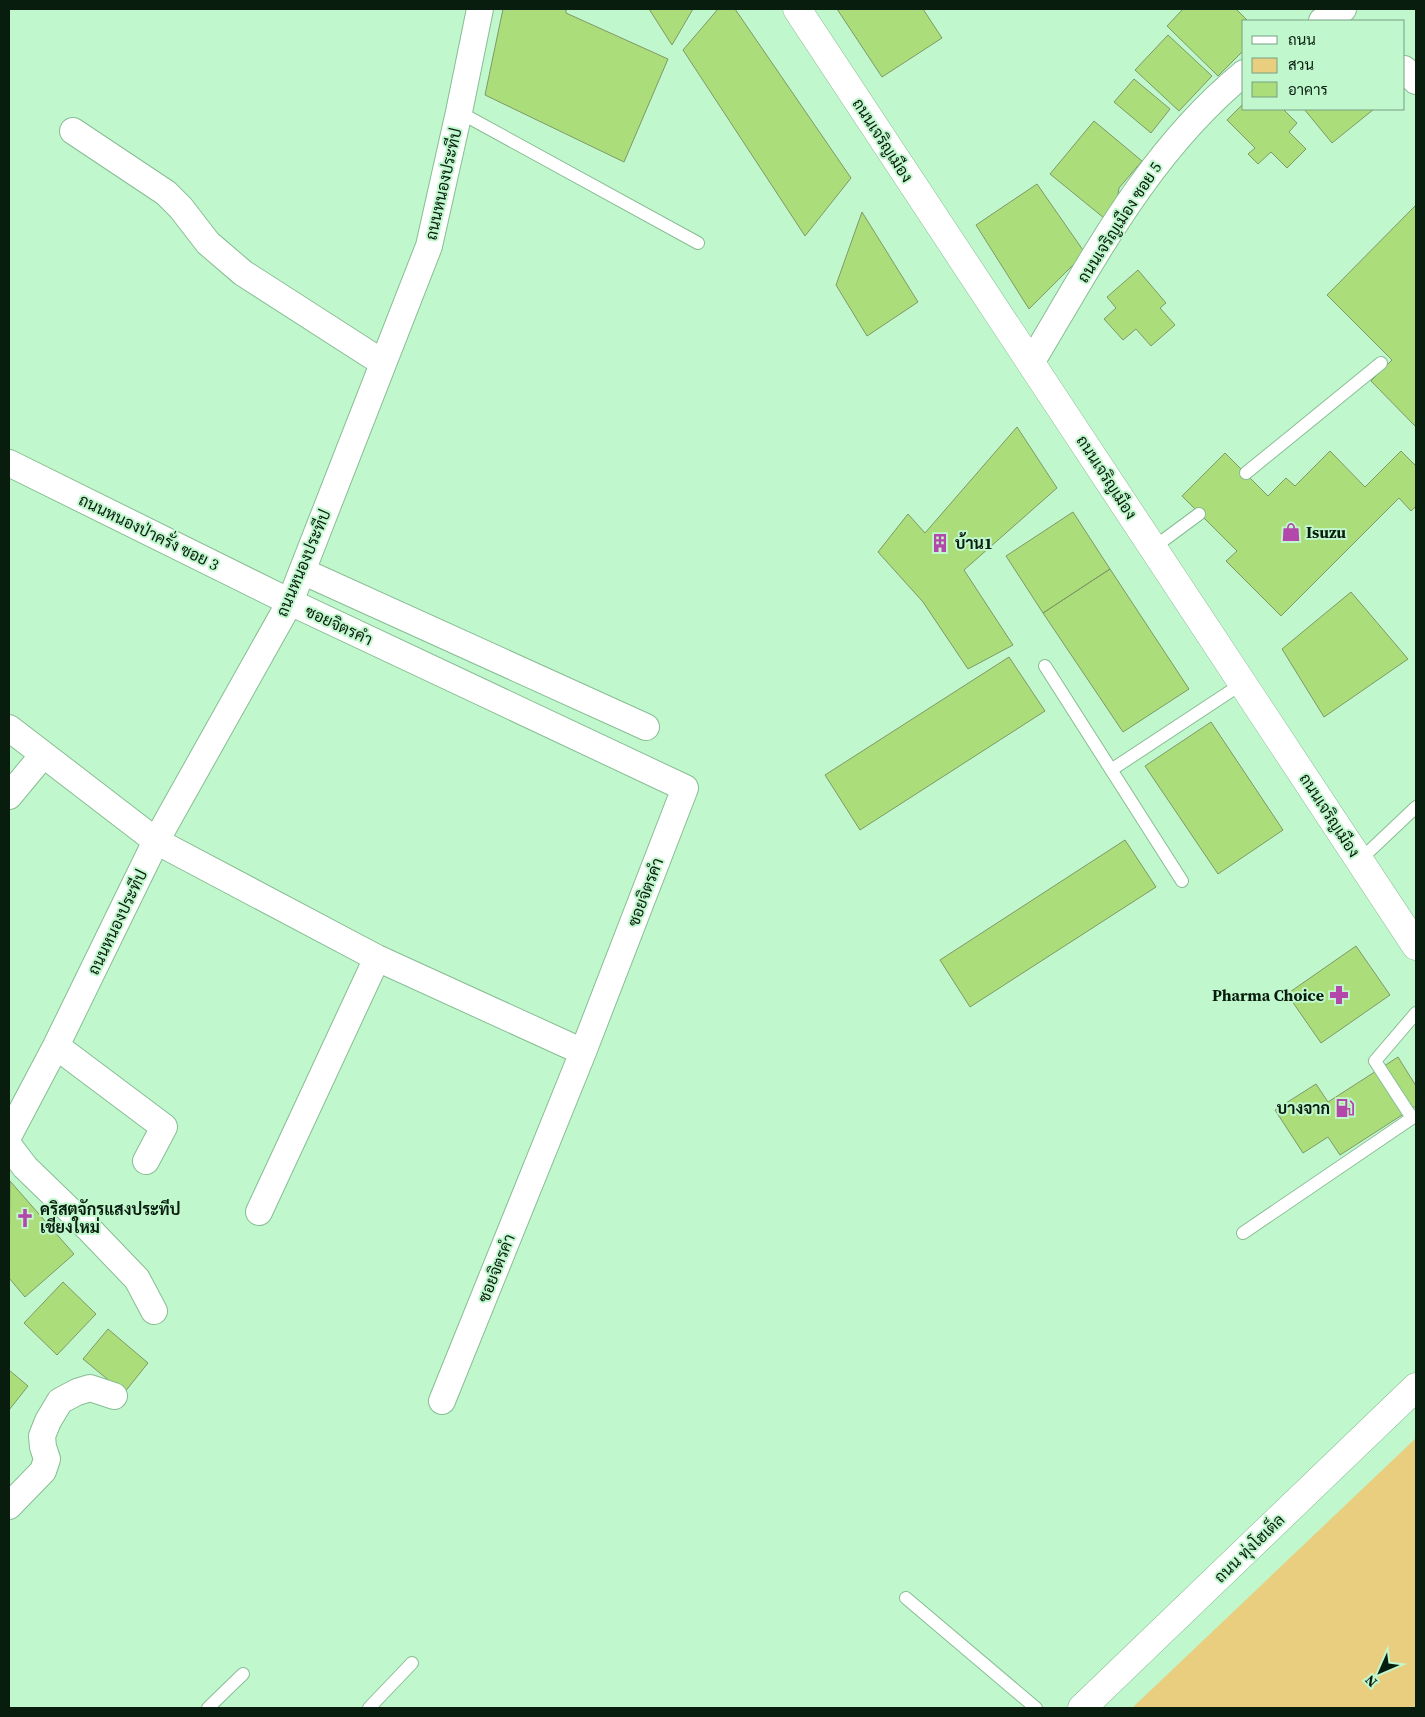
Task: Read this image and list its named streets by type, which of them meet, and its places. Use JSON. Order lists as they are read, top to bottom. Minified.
{"streets":{"main road":["ถนนเจริญเมือง","ถนน ทุ่งโฮเต็ล"],"street":["ถนนหนองประทีป","ถนนเจริญเมือง ซอย 5","ถนนหนองป่าครั่ง ซอย 3","ซอยจิตรคำ"]},"crossings":[["ถนนเจริญเมือง","ถนนเจริญเมือง ซอย 5"],["ถนนหนองประทีป","ถนนหนองป่าครั่ง ซอย 3"],["ถนนหนองประทีป","ซอยจิตรคำ"],["ถนนหนองป่าครั่ง ซอย 3","ซอยจิตรคำ"]],"places":{"shop":["Isuzu"],"building":["บ้าน1"],"pharmacy":["Pharma Choice"],"fuel station":["บางจาก"],"church":["คริสตจักรแสงประทีป เชียงใหม่"]},"legend":["ถนน","สวน","อาคาร"],"north":"bottom left"}
